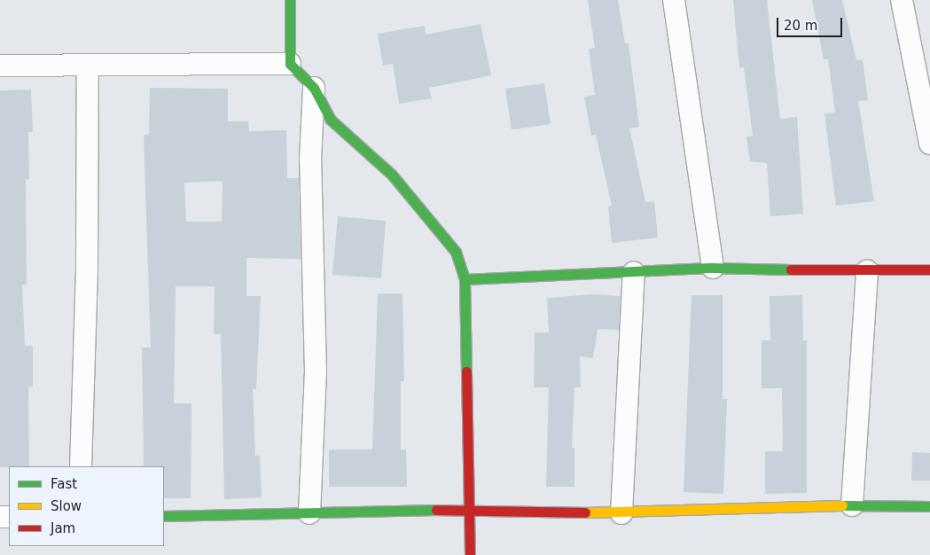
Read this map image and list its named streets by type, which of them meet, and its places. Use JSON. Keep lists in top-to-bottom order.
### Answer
{
  "legend": ["Fast", "Slow", "Jam"],
  "scale_bar": "20 m"
}
